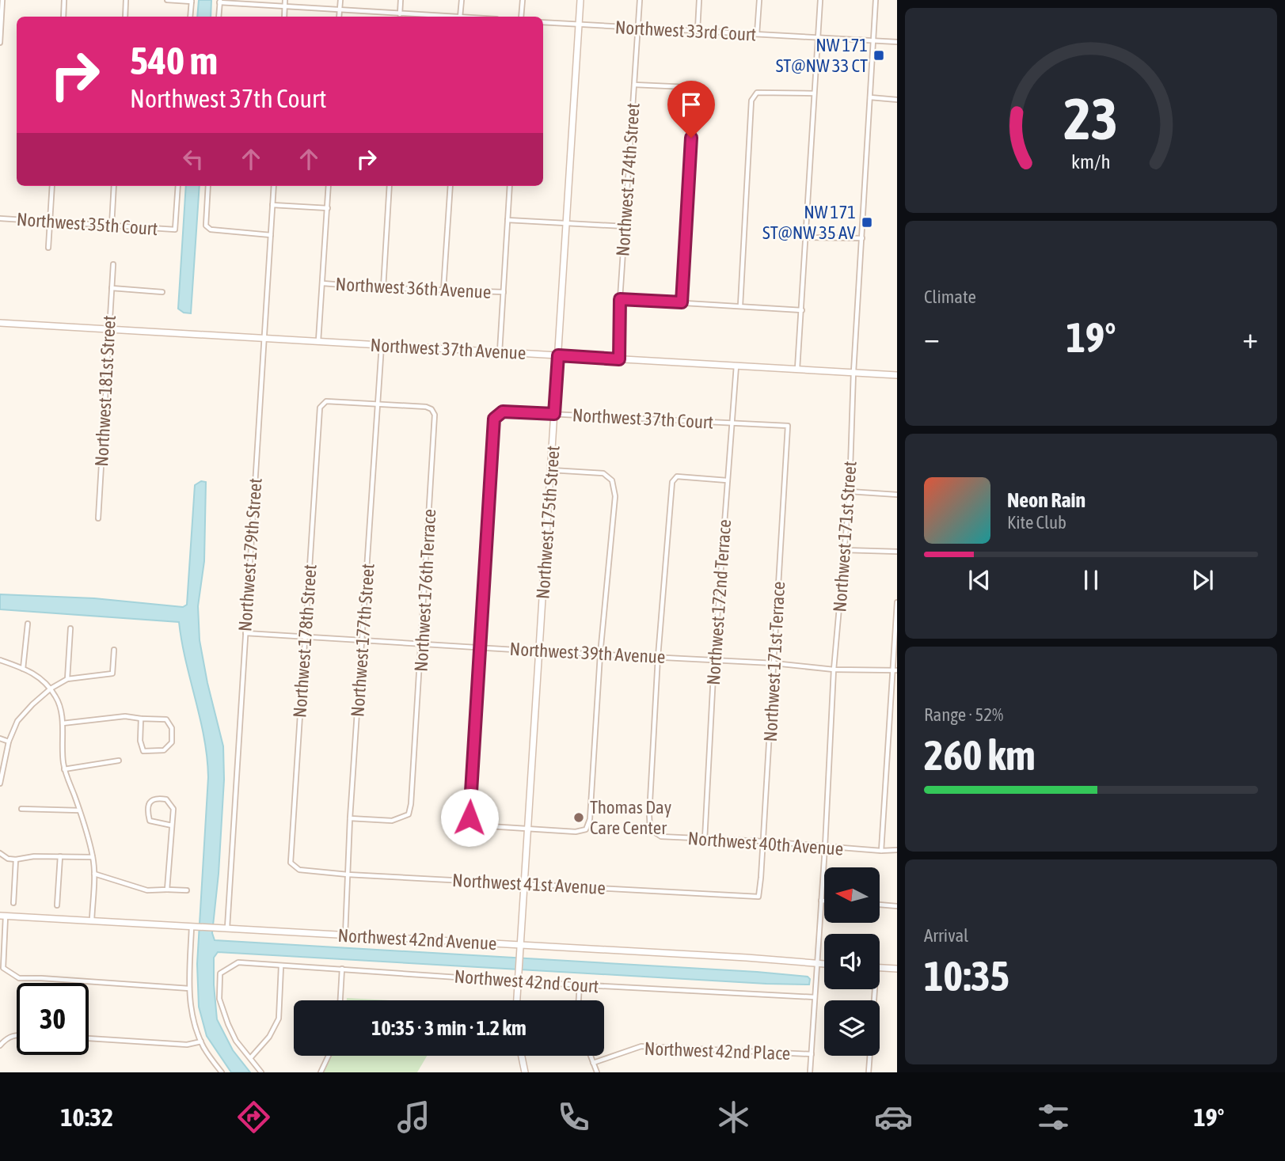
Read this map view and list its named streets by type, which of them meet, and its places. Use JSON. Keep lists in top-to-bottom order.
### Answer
{
  "streets": {
    "street": [
      "Northwest 33rd Court",
      "Northwest 174th Street",
      "Northwest 35th Court",
      "Northwest 36th Avenue",
      "Northwest 37th Avenue",
      "Northwest 181st Street",
      "Northwest 37th Court",
      "Northwest 175th Street",
      "Northwest 171st Street",
      "Northwest 179th Street",
      "Northwest 176th Terrace",
      "Northwest 172nd Terrace",
      "Northwest 177th Street",
      "Northwest 178th Street",
      "Northwest 39th Avenue",
      "Northwest 171st Terrace",
      "Northwest 40th Avenue",
      "Northwest 41st Avenue",
      "Northwest 42nd Avenue",
      "Northwest 42nd Court",
      "Northwest 42nd Place"
    ]
  },
  "crossings": [
    ["Northwest 33rd Court", "Northwest 174th Street"],
    ["Northwest 33rd Court", "Northwest 175th Street"],
    ["Northwest 33rd Court", "Northwest 171st Street"],
    ["Northwest 174th Street", "Northwest 37th Avenue"],
    ["Northwest 37th Avenue", "Northwest 181st Street"],
    ["Northwest 37th Avenue", "Northwest 175th Street"],
    ["Northwest 37th Avenue", "Northwest 171st Street"],
    ["Northwest 37th Avenue", "Northwest 179th Street"],
    ["Northwest 37th Avenue", "Northwest 172nd Terrace"],
    ["Northwest 37th Avenue", "Northwest 177th Street"],
    ["Northwest 37th Court", "Northwest 175th Street"],
    ["Northwest 37th Court", "Northwest 172nd Terrace"],
    ["Northwest 37th Court", "Northwest 39th Avenue"],
    ["Northwest 37th Court", "Northwest 171st Terrace"],
    ["Northwest 175th Street", "Northwest 39th Avenue"],
    ["Northwest 175th Street", "Northwest 41st Avenue"],
    ["Northwest 175th Street", "Northwest 42nd Avenue"],
    ["Northwest 175th Street", "Northwest 42nd Court"],
    ["Northwest 171st Street", "Northwest 39th Avenue"],
    ["Northwest 171st Street", "Northwest 40th Avenue"],
    ["Northwest 171st Street", "Northwest 42nd Avenue"],
    ["Northwest 171st Street", "Northwest 42nd Court"],
    ["Northwest 171st Street", "Northwest 42nd Place"],
    ["Northwest 179th Street", "Northwest 39th Avenue"],
    ["Northwest 179th Street", "Northwest 42nd Avenue"],
    ["Northwest 176th Terrace", "Northwest 177th Street"],
    ["Northwest 176th Terrace", "Northwest 178th Street"],
    ["Northwest 176th Terrace", "Northwest 39th Avenue"],
    ["Northwest 172nd Terrace", "Northwest 39th Avenue"],
    ["Northwest 172nd Terrace", "Northwest 40th Avenue"],
    ["Northwest 177th Street", "Northwest 178th Street"],
    ["Northwest 177th Street", "Northwest 39th Avenue"],
    ["Northwest 177th Street", "Northwest 41st Avenue"],
    ["Northwest 177th Street", "Northwest 42nd Avenue"],
    ["Northwest 178th Street", "Northwest 39th Avenue"],
    ["Northwest 178th Street", "Northwest 41st Avenue"],
    ["Northwest 39th Avenue", "Northwest 171st Terrace"],
    ["Northwest 39th Avenue", "Northwest 40th Avenue"],
    ["Northwest 171st Terrace", "Northwest 40th Avenue"],
    ["Northwest 171st Terrace", "Northwest 41st Avenue"]
  ],
  "places": {
    "transit": ["NW 171 ST@NW 33 CT", "NW 171 ST@NW 35 AV"],
    "other": ["Thomas Day Care Center"]
  },
  "north": "left",
  "page": {
    "turn": ["540 m", "Northwest 37th Court"],
    "tile": [
      "Climate",
      ["Range · 52%", "260 km"],
      ["Arrival", "10:35"]
    ],
    "heat": ["−", "19°", "+"],
    "song": ["Neon Rain", "Kite Club"],
    "limit": "30",
    "trip": "10:35 · 3 min · 1.2 km",
    "tabs": ["10:32", "19°"],
    "gauge": ["23", "km/h"]
  }
}
